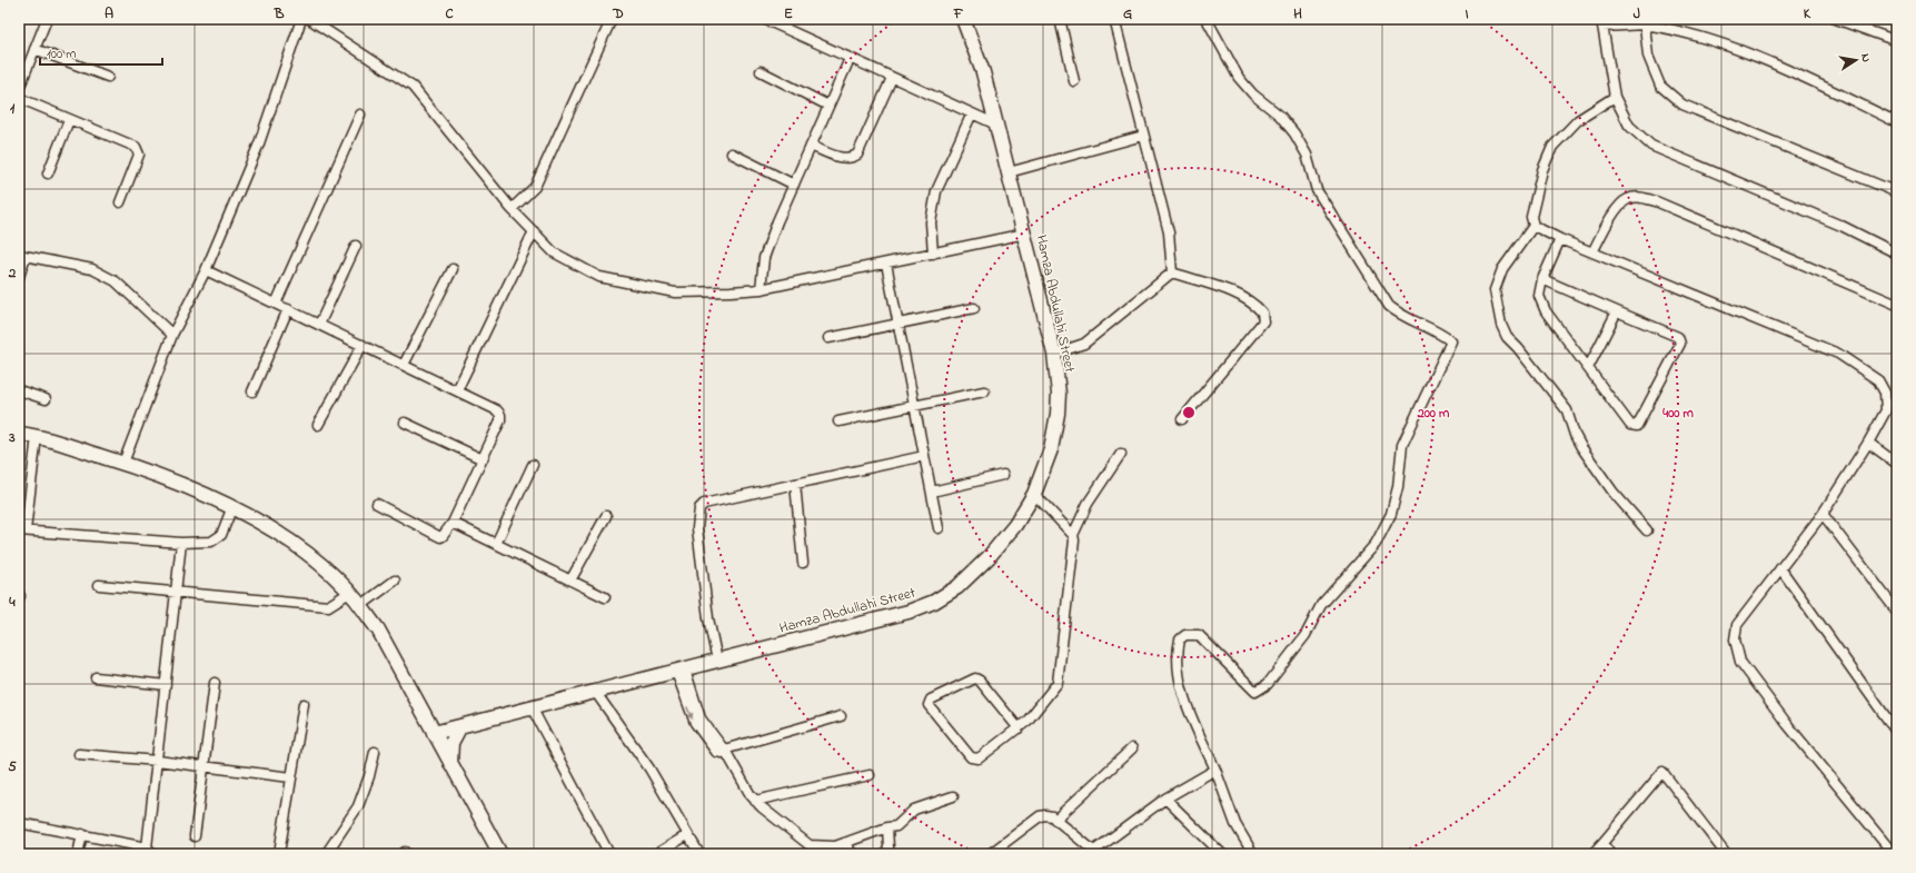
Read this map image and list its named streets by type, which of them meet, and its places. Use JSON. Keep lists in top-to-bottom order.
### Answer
{
  "streets": {
    "street": ["Hamza Abdullahi Street"]
  },
  "scale_bar": "100 m",
  "north": "right",
  "grid": {
    "columns": [
      "A",
      "B",
      "C",
      "D",
      "E",
      "F",
      "G",
      "H",
      "I",
      "J",
      "K"
    ],
    "rows": [
      "1",
      "2",
      "3",
      "4",
      "5"
    ]
  },
  "rings": ["200 m", "400 m"]
}
